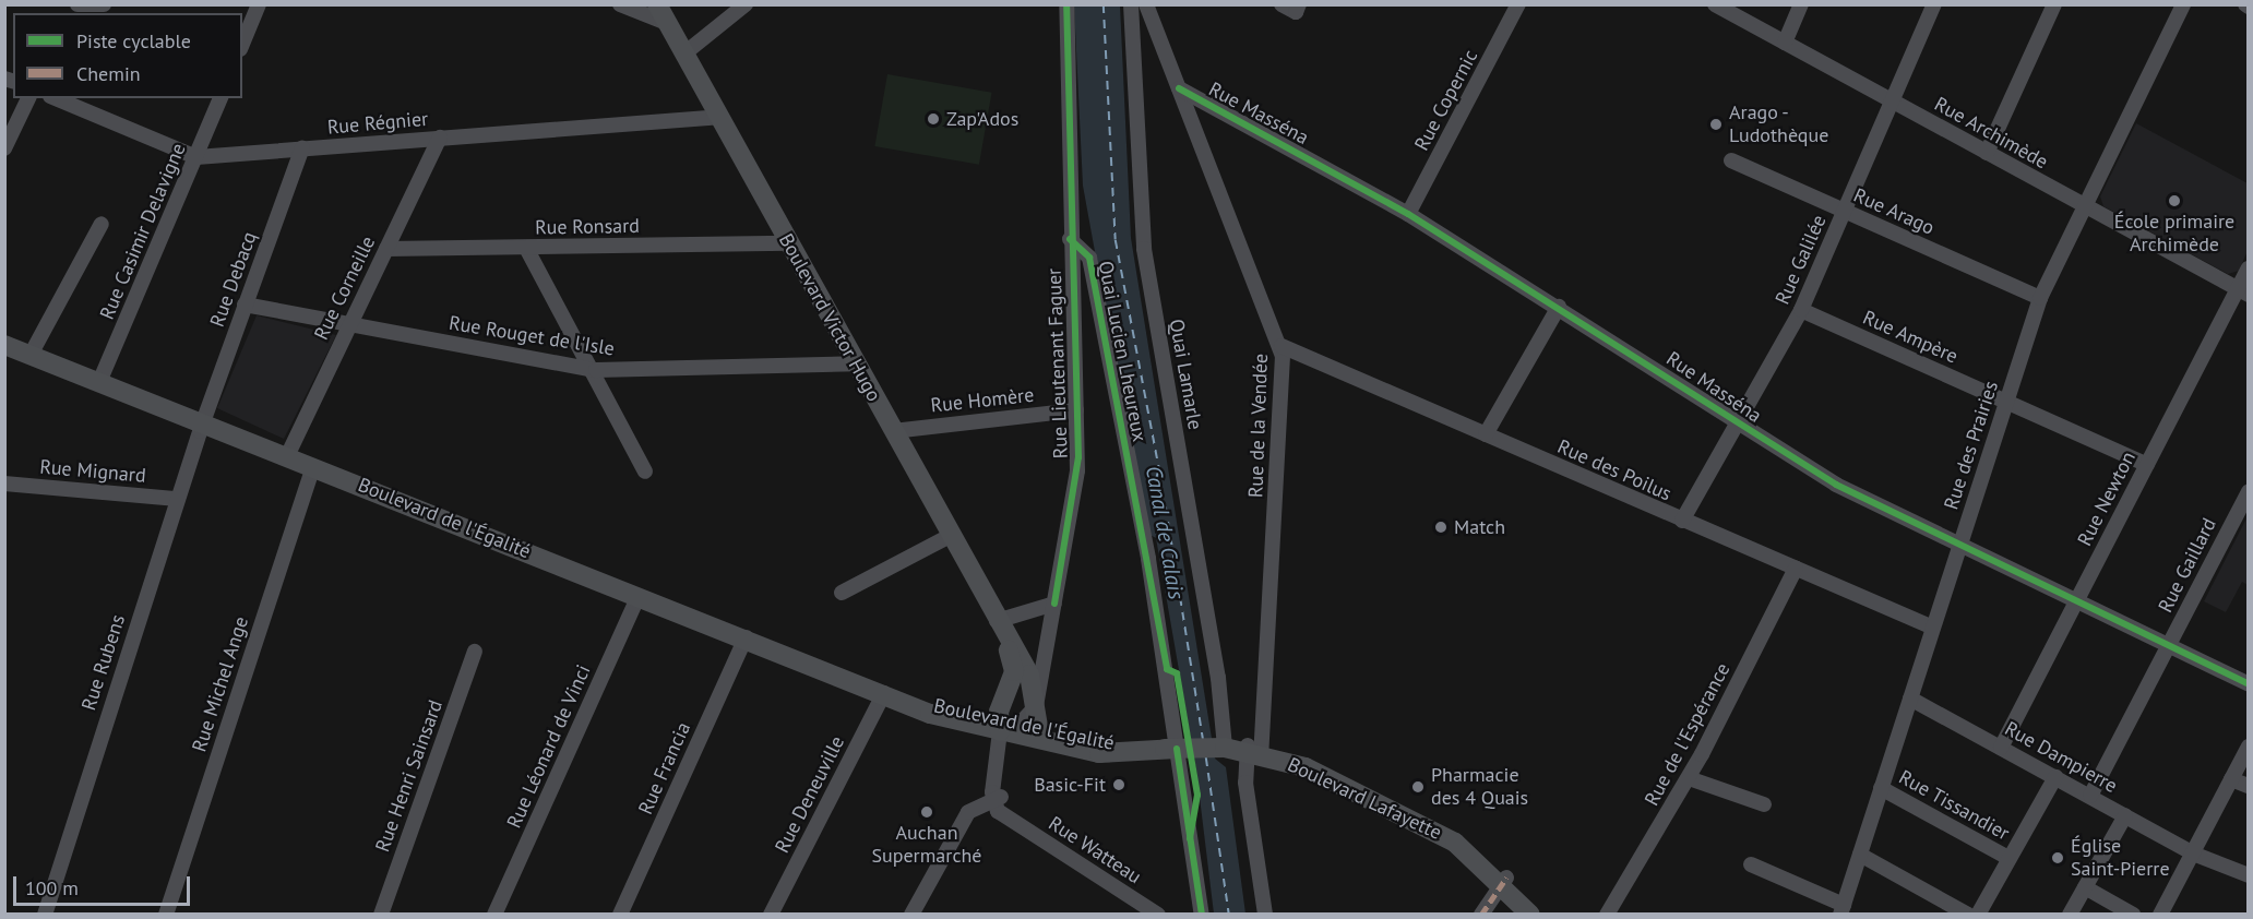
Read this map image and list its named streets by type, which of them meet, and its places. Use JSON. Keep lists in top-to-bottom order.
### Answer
{
  "streets": {
    "main road": ["Boulevard Victor Hugo", "Boulevard de l'Égalité", "Boulevard Lafayette"],
    "street": [
      "Rue Copernic",
      "Rue Masséna",
      "Rue Régnier",
      "Rue Archimède",
      "Rue Arago",
      "Rue Ronsard",
      "Rue Casimir Delavigne",
      "Rue Galilée",
      "Rue Debacq",
      "Rue Corneille",
      "Rue Rouget de l'Isle",
      "Rue Ampère",
      "Quai Lucien Lheureux",
      "Rue Lieutenant Faguer",
      "Quai Lamarle",
      "Rue Homère",
      "Rue de la Vendée",
      "Rue des Prairies",
      "Rue des Poilus",
      "Rue Mignard",
      "Rue Newton",
      "Rue Gaillard",
      "Rue Rubens",
      "Rue Michel Ange",
      "Rue de l'Espérance",
      "Rue Léonard de Vinci",
      "Rue Dampierre",
      "Rue Francia",
      "Rue Henri Sainsard",
      "Rue Deneuville",
      "Rue Tissandier",
      "Rue Watteau"
    ]
  },
  "crossings": [
    ["Rue Copernic", "Rue Masséna"],
    ["Rue Masséna", "Rue Galilée"],
    ["Rue Masséna", "Rue de la Vendée"],
    ["Rue Masséna", "Rue des Prairies"],
    ["Rue Masséna", "Rue Newton"],
    ["Rue Masséna", "Rue Gaillard"],
    ["Rue Régnier", "Rue Casimir Delavigne"],
    ["Rue Régnier", "Rue Debacq"],
    ["Rue Régnier", "Rue Corneille"],
    ["Rue Régnier", "Boulevard Victor Hugo"],
    ["Rue Archimède", "Rue Galilée"],
    ["Rue Archimède", "Rue des Prairies"],
    ["Rue Archimède", "Rue Newton"],
    ["Rue Arago", "Rue Galilée"],
    ["Rue Arago", "Rue des Prairies"],
    ["Rue Ronsard", "Rue Corneille"],
    ["Rue Ronsard", "Boulevard Victor Hugo"],
    ["Rue Casimir Delavigne", "Boulevard de l'Égalité"],
    ["Rue Galilée", "Rue Ampère"],
    ["Rue Galilée", "Rue des Poilus"],
    ["Rue Debacq", "Rue Rouget de l'Isle"],
    ["Rue Debacq", "Boulevard de l'Égalité"],
    ["Rue Debacq", "Rue Rubens"],
    ["Rue Corneille", "Rue Rouget de l'Isle"],
    ["Rue Corneille", "Boulevard de l'Égalité"],
    ["Boulevard Victor Hugo", "Rue Rouget de l'Isle"],
    ["Boulevard Victor Hugo", "Rue Lieutenant Faguer"],
    ["Boulevard Victor Hugo", "Rue Homère"],
    ["Boulevard Victor Hugo", "Boulevard de l'Égalité"],
    ["Rue Ampère", "Rue des Prairies"],
    ["Rue Ampère", "Rue Newton"],
    ["Quai Lucien Lheureux", "Rue Lieutenant Faguer"],
    ["Quai Lucien Lheureux", "Boulevard de l'Égalité"],
    ["Quai Lucien Lheureux", "Boulevard Lafayette"],
    ["Rue Lieutenant Faguer", "Rue Homère"],
    ["Quai Lamarle", "Boulevard Lafayette"],
    ["Rue de la Vendée", "Rue des Poilus"],
    ["Rue de la Vendée", "Boulevard Lafayette"],
    ["Rue des Prairies", "Rue des Poilus"],
    ["Rue des Prairies", "Rue Dampierre"],
    ["Rue des Prairies", "Rue Tissandier"],
    ["Rue des Poilus", "Rue de l'Espérance"],
    ["Rue Mignard", "Rue Rubens"],
    ["Rue Newton", "Rue Dampierre"],
    ["Boulevard de l'Égalité", "Rue Rubens"],
    ["Boulevard de l'Égalité", "Rue Michel Ange"],
    ["Boulevard de l'Égalité", "Rue Léonard de Vinci"],
    ["Boulevard de l'Égalité", "Rue Francia"],
    ["Boulevard de l'Égalité", "Rue Deneuville"],
    ["Boulevard de l'Égalité", "Boulevard Lafayette"],
    ["Rue Gaillard", "Rue Dampierre"]
  ],
  "water": ["Canal de Calais"],
  "places": [
    "Zap'Ados",
    "Arago - Ludothèque",
    "École primaire Archimède",
    "Match",
    "Basic-Fit",
    "Pharmacie des 4 Quais",
    "Auchan Supermarché",
    "Église Saint-Pierre"
  ],
  "legend": ["Piste cyclable", "Chemin"],
  "scale_bar": "100 m"
}
